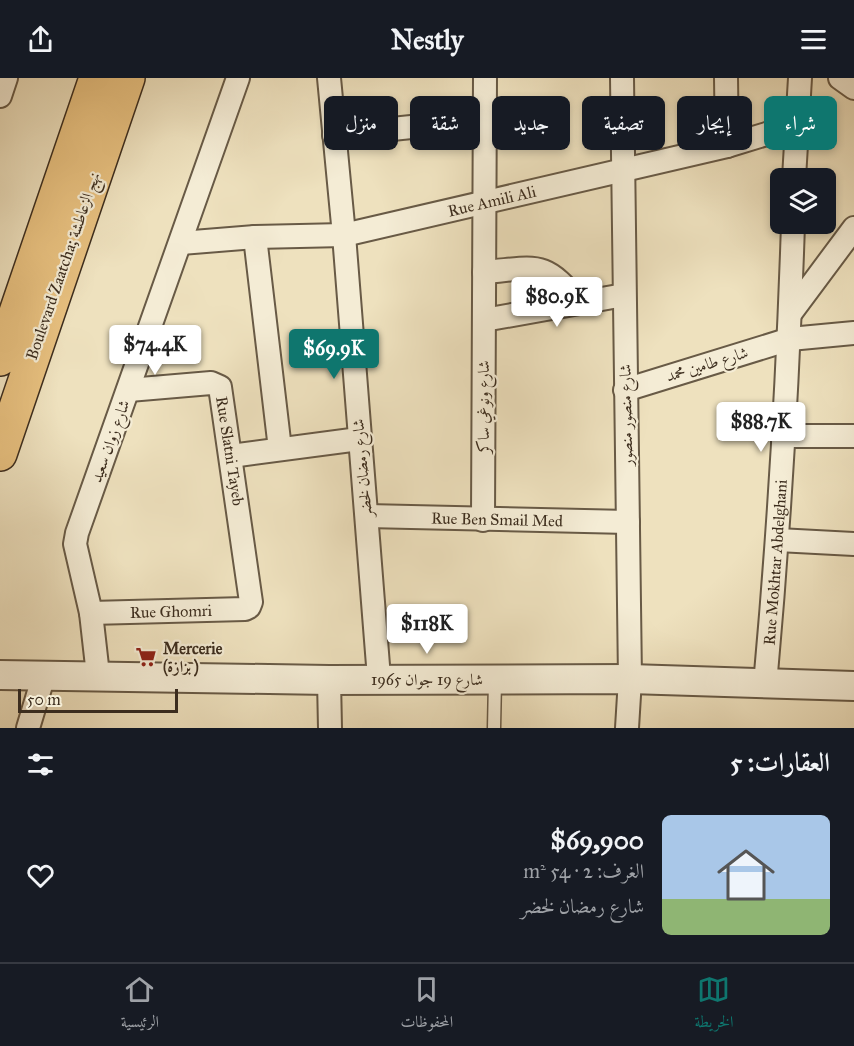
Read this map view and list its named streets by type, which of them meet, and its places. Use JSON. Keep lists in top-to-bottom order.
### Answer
{
  "streets": {
    "main road": ["Boulevard Zaatcha; نهج الزعاطشة"],
    "street": [
      "Rue Amili Ali",
      "شارع طامين محمد",
      "شارع ونوغي ساكر",
      "شارع منصور منصور",
      "شارع زوان سعيد",
      "Rue Slatni Tayeb",
      "شارع رمضان لخضر",
      "Rue Ben Smail Med",
      "Rue Mokhtar Abdelghani",
      "Rue Ghomri",
      "شارع 19 جوان 1965"
    ]
  },
  "crossings": [
    ["Rue Amili Ali", "شارع ونوغي ساكر"],
    ["Rue Amili Ali", "شارع منصور منصور"],
    ["Rue Amili Ali", "شارع زوان سعيد"],
    ["Rue Amili Ali", "شارع رمضان لخضر"],
    ["شارع طامين محمد", "شارع منصور منصور"],
    ["شارع طامين محمد", "Rue Mokhtar Abdelghani"],
    ["شارع ونوغي ساكر", "Rue Ben Smail Med"],
    ["شارع منصور منصور", "Rue Ben Smail Med"],
    ["شارع منصور منصور", "شارع 19 جوان 1965"],
    ["شارع زوان سعيد", "Rue Slatni Tayeb"],
    ["شارع زوان سعيد", "Rue Ghomri"],
    ["شارع زوان سعيد", "شارع 19 جوان 1965"],
    ["Rue Slatni Tayeb", "Rue Ghomri"],
    ["شارع رمضان لخضر", "Rue Ben Smail Med"],
    ["شارع رمضان لخضر", "شارع 19 جوان 1965"],
    ["Rue Mokhtar Abdelghani", "شارع 19 جوان 1965"]
  ],
  "places": {
    "supermarket": ["Mercerie (بزازة )"]
  },
  "scale_bar": "50 m",
  "page": {
    "header": "Nestly",
    "chip": [
      "شراء",
      "إيجار",
      "تصفية",
      "جديد",
      "شقة",
      "منزل"
    ],
    "price": [
      "$80.9K",
      "$74.4K",
      "$69.9K",
      "$88.7K",
      "$118K"
    ],
    "scale": "50 m",
    "heading": "العقارات: 5",
    "list": [
      {
        "name": "$69,900",
        "note": "الغرف: 2 · 54 m² · شارع رمضان لخضر"
      }
    ],
    "tabs": ["الخريطة", "المحفوظات", "الرئيسية"]
  }
}
